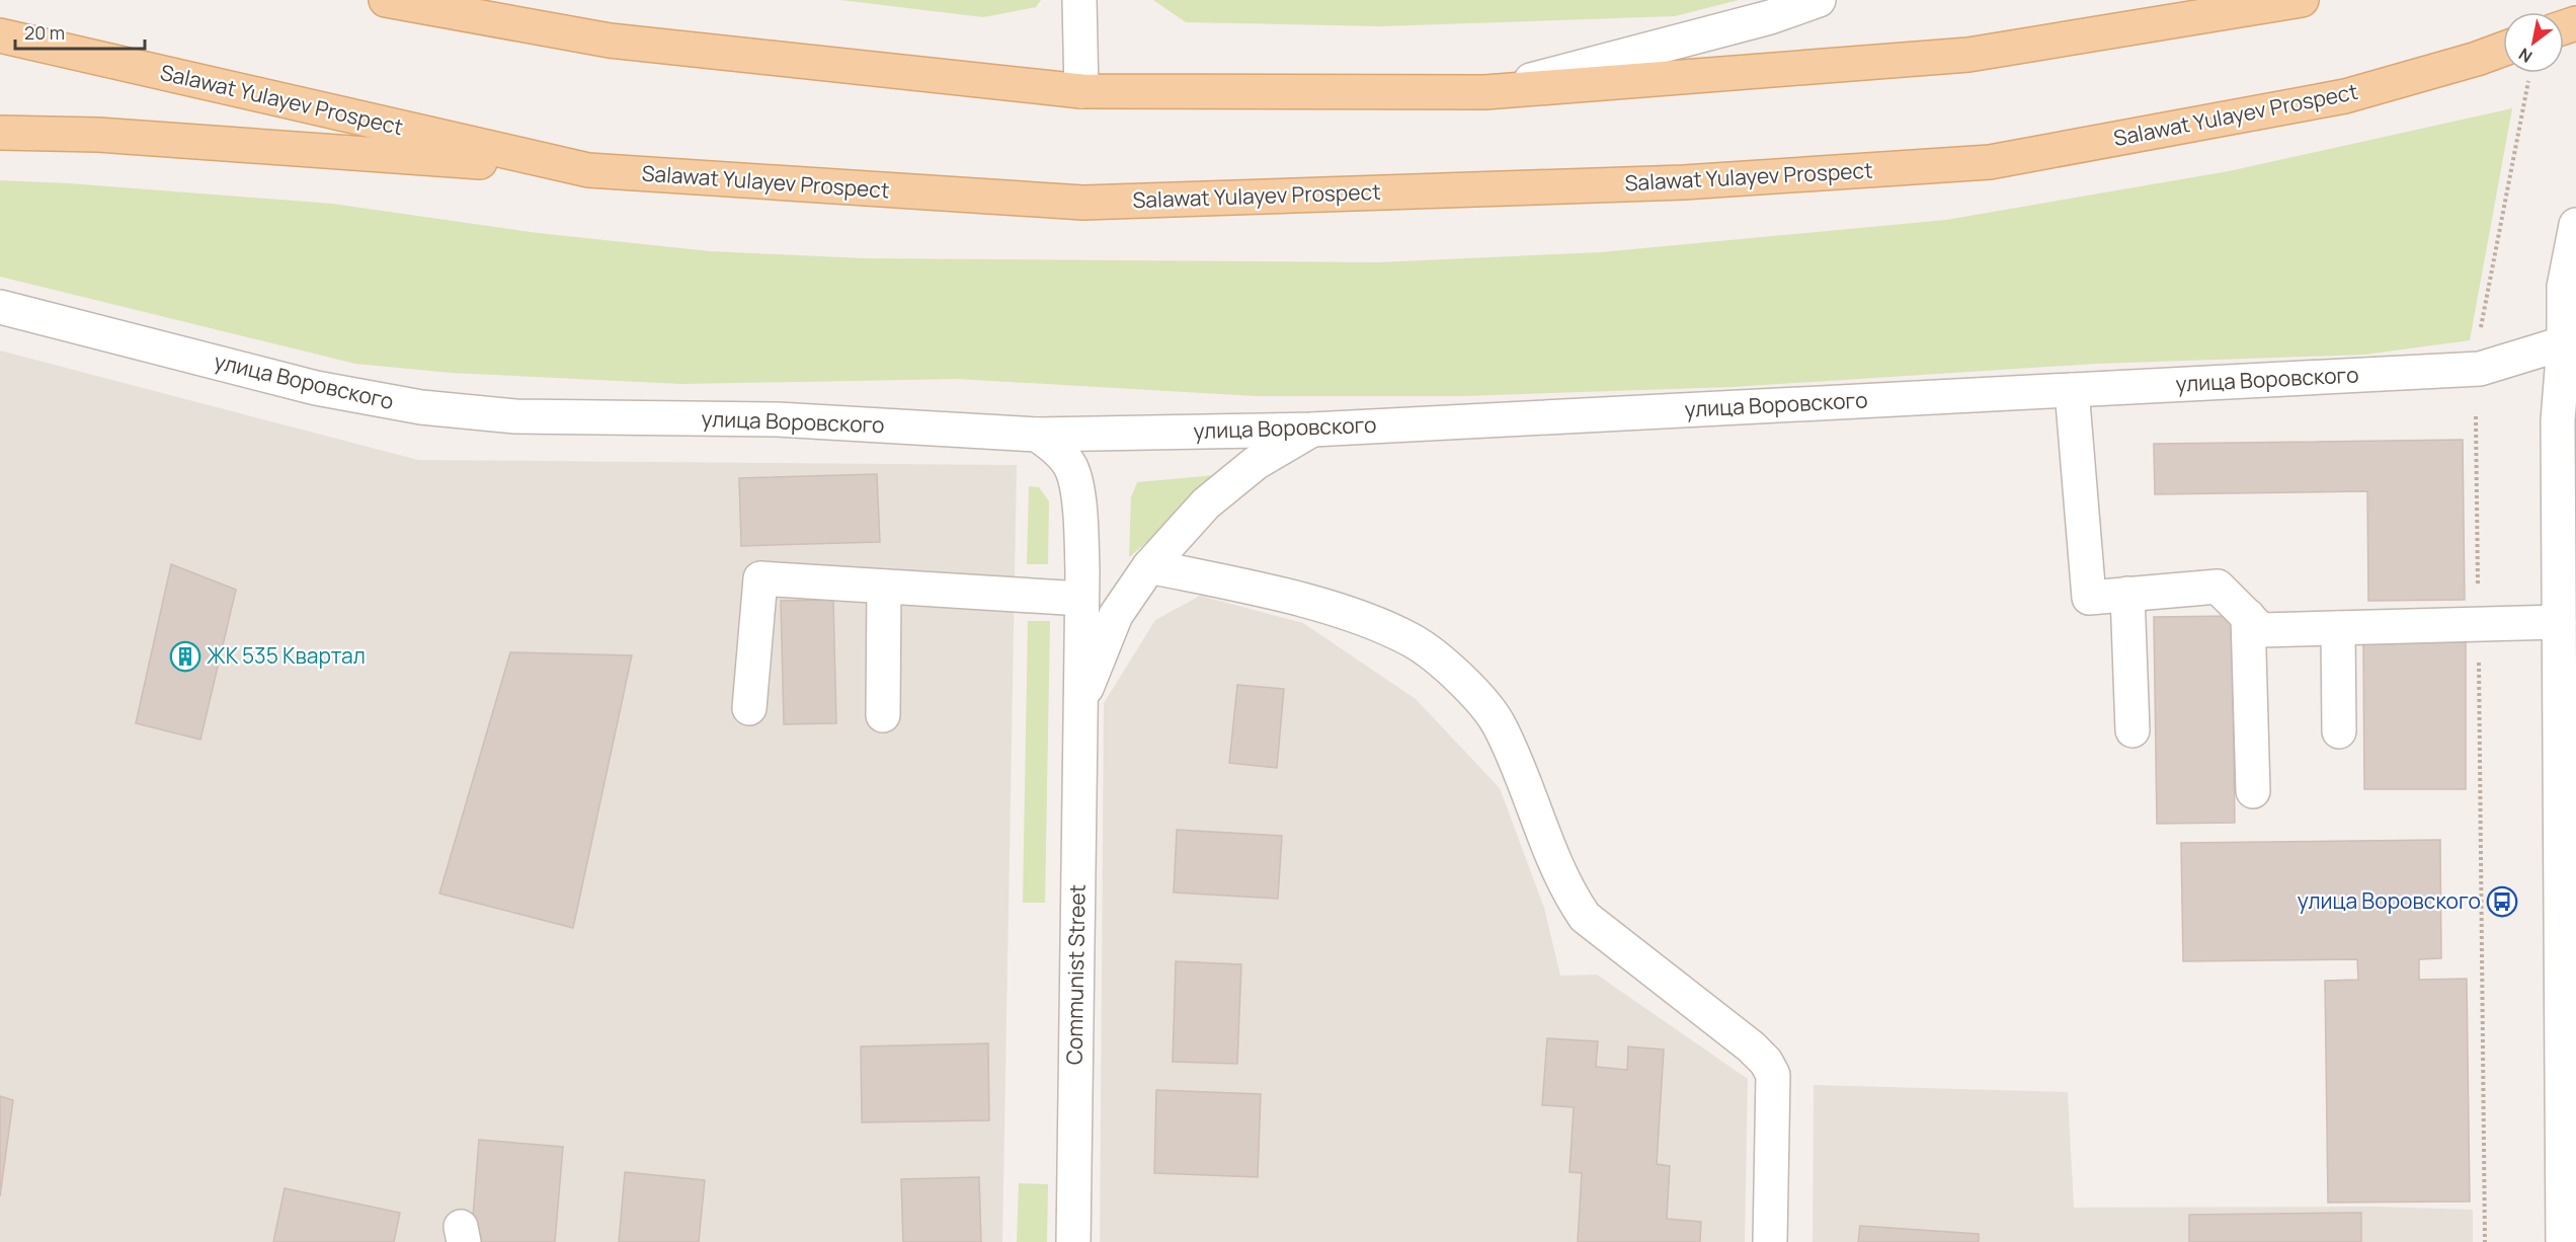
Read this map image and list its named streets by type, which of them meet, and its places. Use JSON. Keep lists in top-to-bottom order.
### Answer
{
  "streets": {
    "main road": ["Salawat Yulayev Prospect"],
    "street": ["улица Воровского", "Communist Street"]
  },
  "crossings": [
    ["улица Воровского", "Communist Street"]
  ],
  "places": {
    "building": ["ЖК 535 Квартал"],
    "bus stop": ["улица Воровского"]
  },
  "scale_bar": "20 m",
  "north": "bottom left"
}
